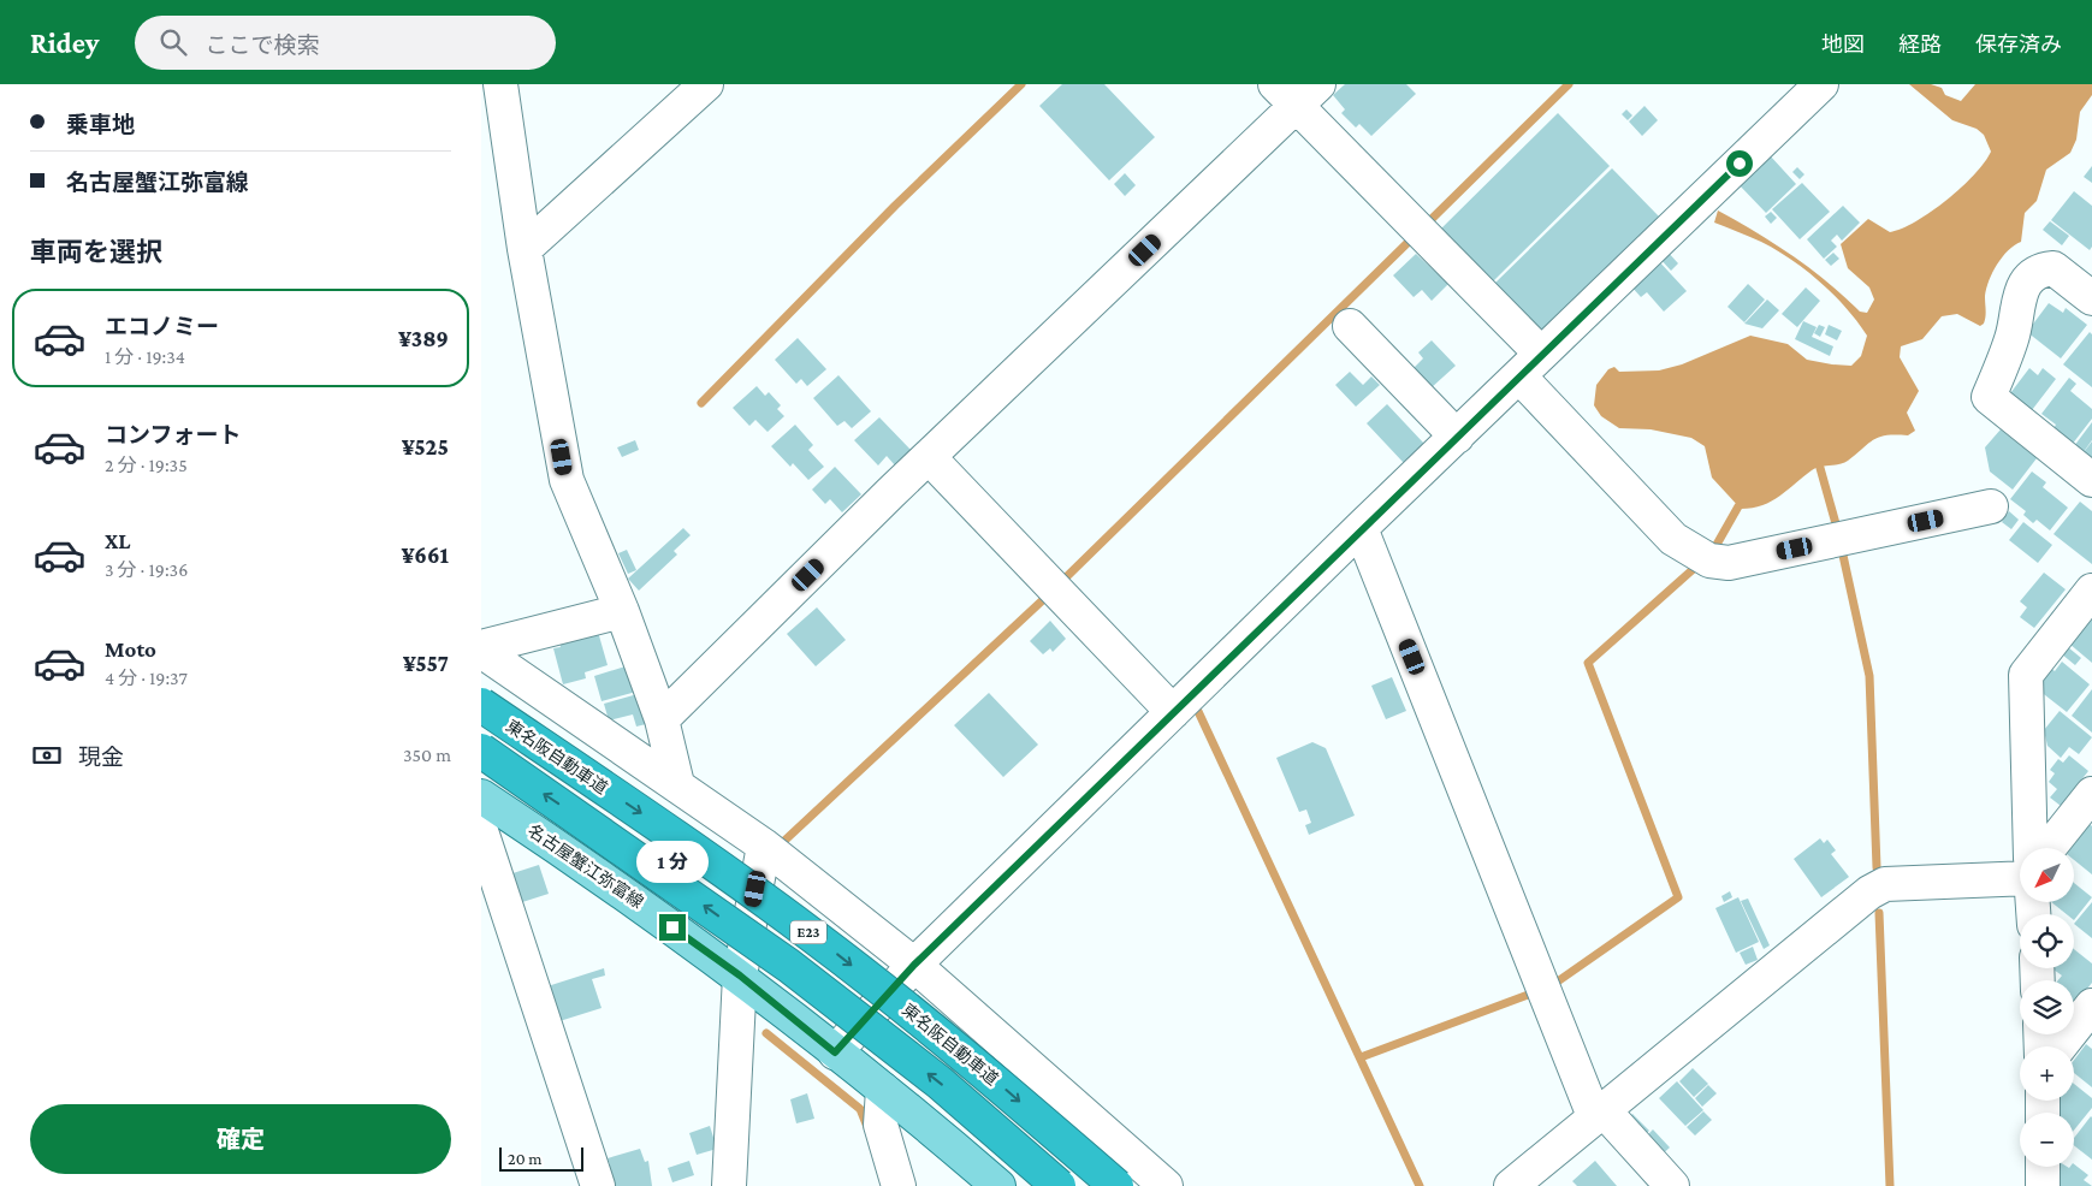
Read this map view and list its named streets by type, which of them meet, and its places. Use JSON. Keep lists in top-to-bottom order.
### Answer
{
  "streets": {
    "highway": ["東名阪自動車道", "E23"],
    "main road": ["名古屋蟹江弥富線"]
  },
  "scale_bar": "20 m",
  "north": "bottom left",
  "page": {
    "header": "Ridey",
    "search": "ここで検索",
    "nav": ["地図", "経路", "保存済み"],
    "banner": ["乗車地", "名古屋蟹江弥富線"],
    "heading": "車両を選択",
    "list": [
      {
        "name": "エコノミー",
        "note": "1 分 · 19:34",
        "value": "¥389"
      },
      {
        "name": "コンフォート",
        "note": "2 分 · 19:35",
        "value": "¥525"
      },
      {
        "name": "XL",
        "note": "3 分 · 19:36",
        "value": "¥661"
      },
      {
        "name": "Moto",
        "note": "4 分 · 19:37",
        "value": "¥557"
      }
    ],
    "pay": ["現金", "350 m"],
    "bubble": "1 分",
    "map_buttons": ["+", "−"],
    "buttons": "確定",
    "scale": "20 m"
  }
}
